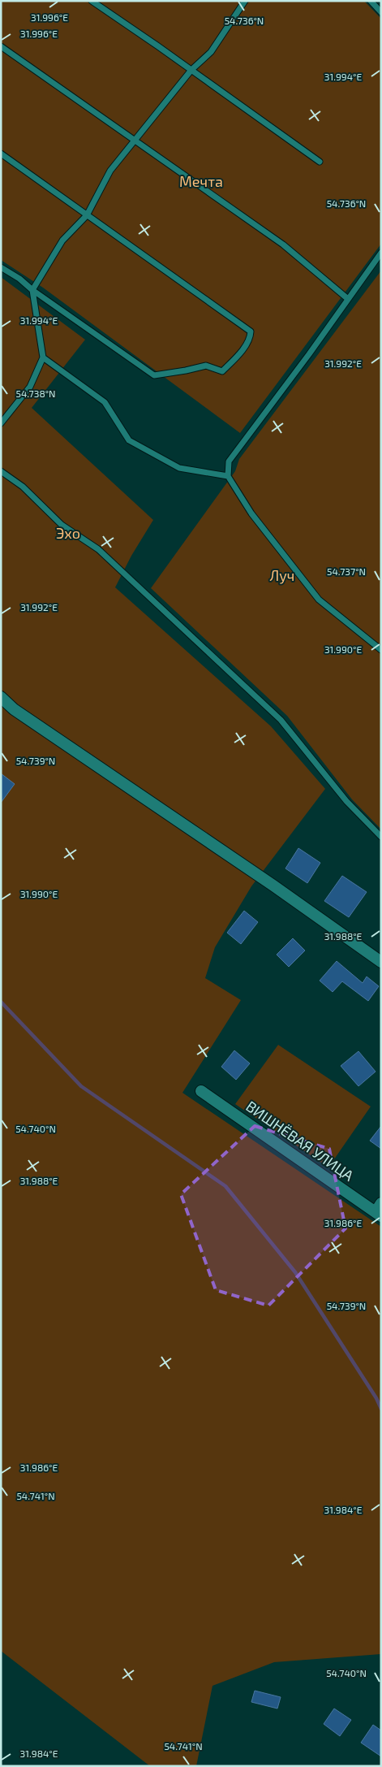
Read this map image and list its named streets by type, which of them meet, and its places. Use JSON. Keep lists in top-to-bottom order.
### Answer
{
  "streets": {
    "street": ["ВИШНЁВАЯ УЛИЦА"]
  },
  "parks": ["Мечта", "Эхо", "Луч"],
  "coordinates": [
    "31.996°E",
    "54.736°N",
    "31.994°E",
    "31.992°E",
    "54.738°N",
    "54.737°N",
    "31.990°E",
    "54.739°N",
    "31.988°E",
    "54.740°N",
    "31.986°E",
    "54.741°N",
    "31.984°E"
  ]
}
